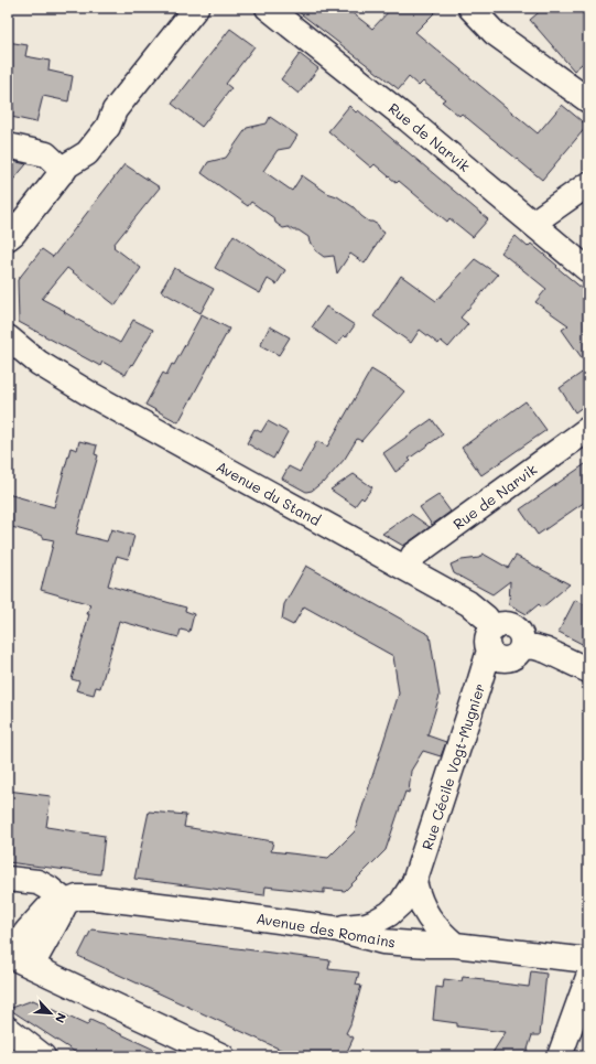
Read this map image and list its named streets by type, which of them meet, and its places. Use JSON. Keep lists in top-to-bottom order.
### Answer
{
  "streets": {
    "street": [
      "Rue de Narvik",
      "Avenue du Stand",
      "Rue Cécile Vogt-Mugnier",
      "Avenue des Romains"
    ]
  },
  "crossings": [
    ["Rue de Narvik", "Avenue du Stand"],
    ["Avenue du Stand", "Rue Cécile Vogt-Mugnier"],
    ["Rue Cécile Vogt-Mugnier", "Avenue des Romains"]
  ],
  "north": "bottom right"
}
